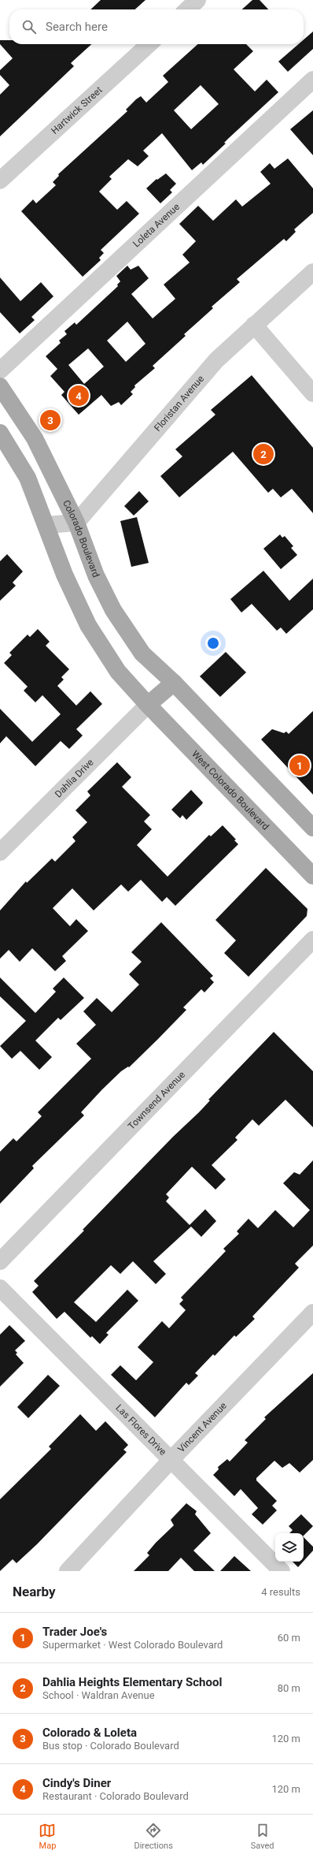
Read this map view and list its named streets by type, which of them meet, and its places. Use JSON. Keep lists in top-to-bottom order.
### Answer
{
  "streets": {
    "main road": ["Colorado Boulevard", "West Colorado Boulevard"],
    "street": [
      "Hartwick Street",
      "Loleta Avenue",
      "Floristan Avenue",
      "Dahlia Drive",
      "Townsend Avenue",
      "Vincent Avenue",
      "Las Flores Drive"
    ]
  },
  "crossings": [
    ["Floristan Avenue", "Colorado Boulevard"],
    ["Dahlia Drive", "West Colorado Boulevard"],
    ["Vincent Avenue", "Las Flores Drive"]
  ],
  "page": {
    "search": "Search here",
    "pins": [
      "4",
      "3",
      "2",
      "1"
    ],
    "heading": ["Nearby", "4 results"],
    "list": [
      {
        "mark": "1",
        "name": "Trader Joe's",
        "note": "Supermarket · West Colorado Boulevard",
        "value": "60 m"
      },
      {
        "mark": "2",
        "name": "Dahlia Heights Elementary School",
        "note": "School · Waldran Avenue",
        "value": "80 m"
      },
      {
        "mark": "3",
        "name": "Colorado & Loleta",
        "note": "Bus stop · Colorado Boulevard",
        "value": "120 m"
      },
      {
        "mark": "4",
        "name": "Cindy's Diner",
        "note": "Restaurant · Colorado Boulevard",
        "value": "120 m"
      }
    ],
    "nav": ["Map", "Directions", "Saved"]
  }
}
